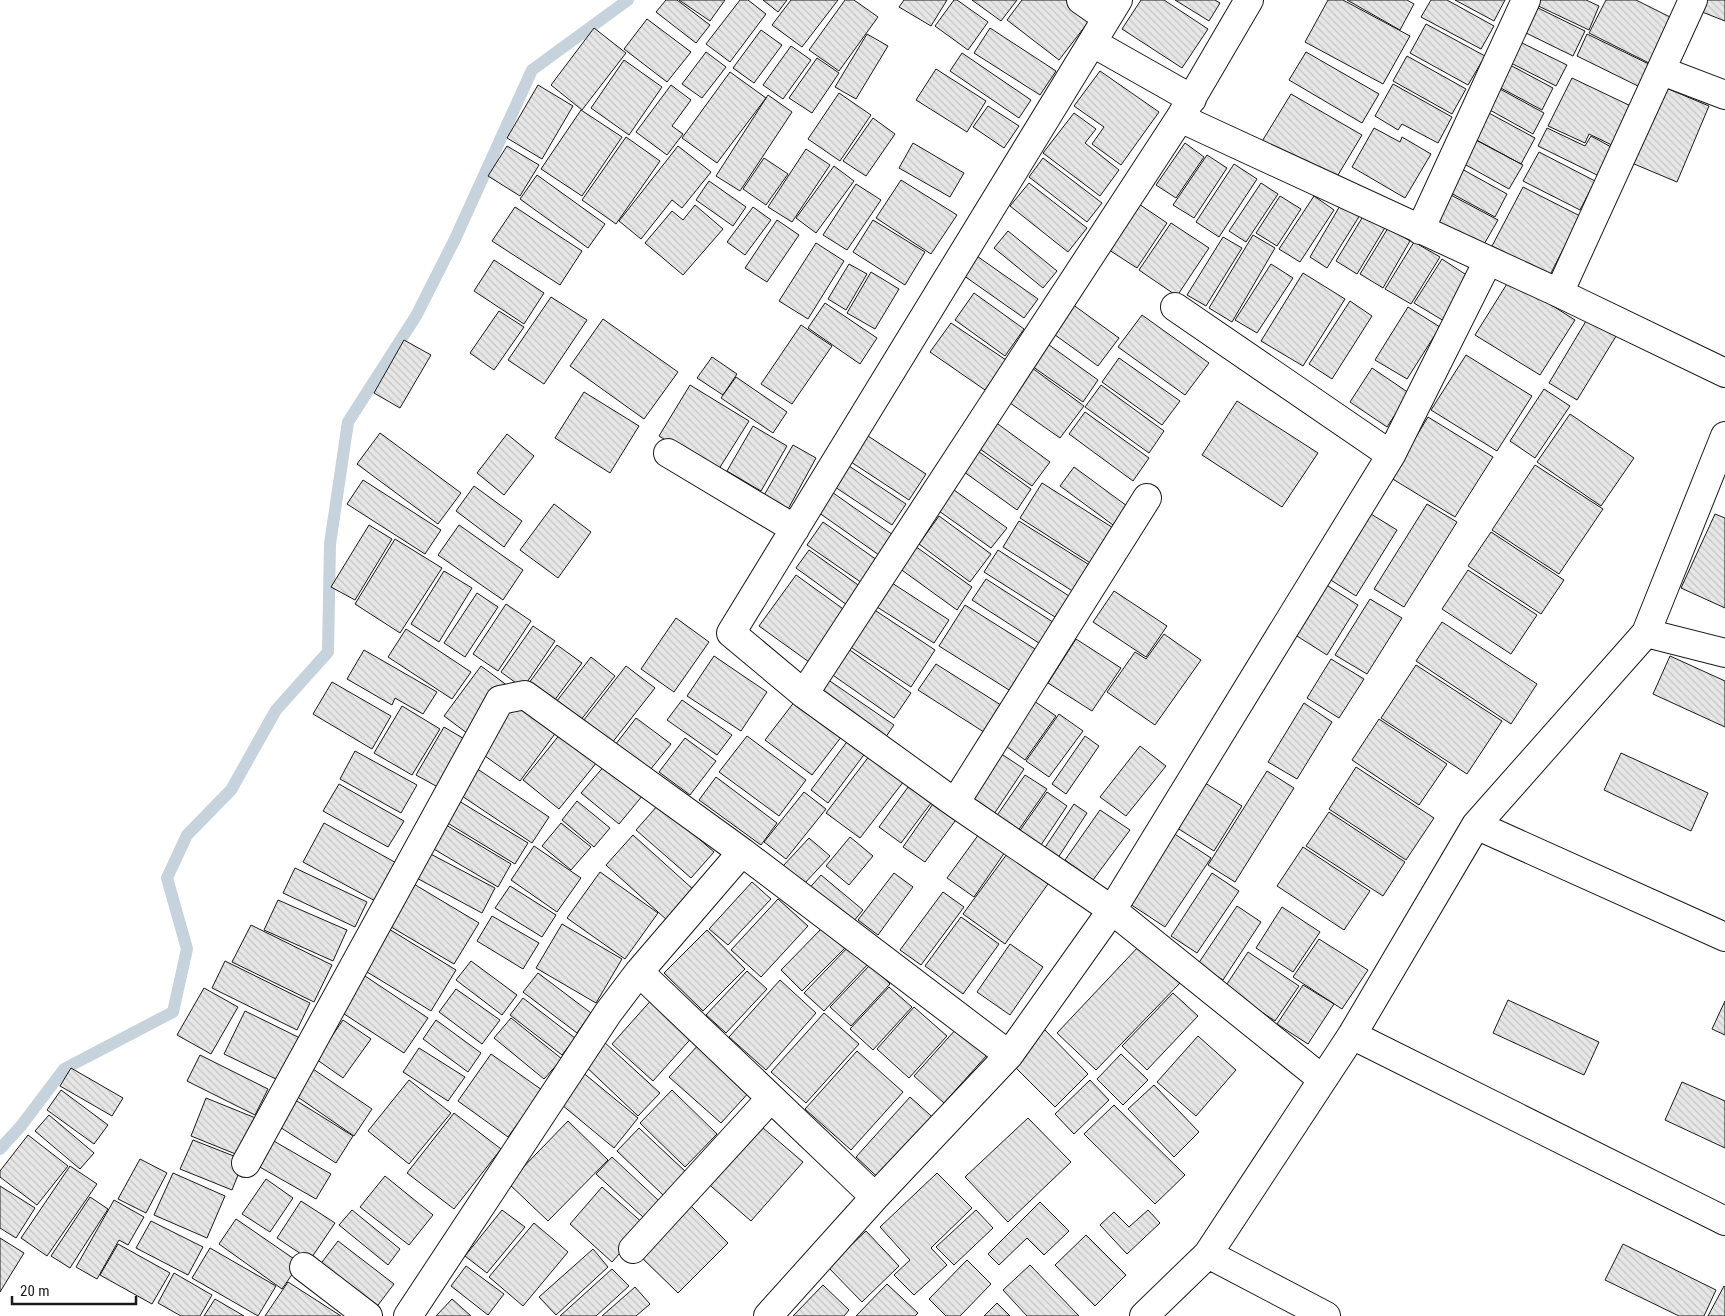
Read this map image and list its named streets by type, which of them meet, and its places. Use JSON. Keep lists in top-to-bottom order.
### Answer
{
  "scale_bar": "20 m"
}
